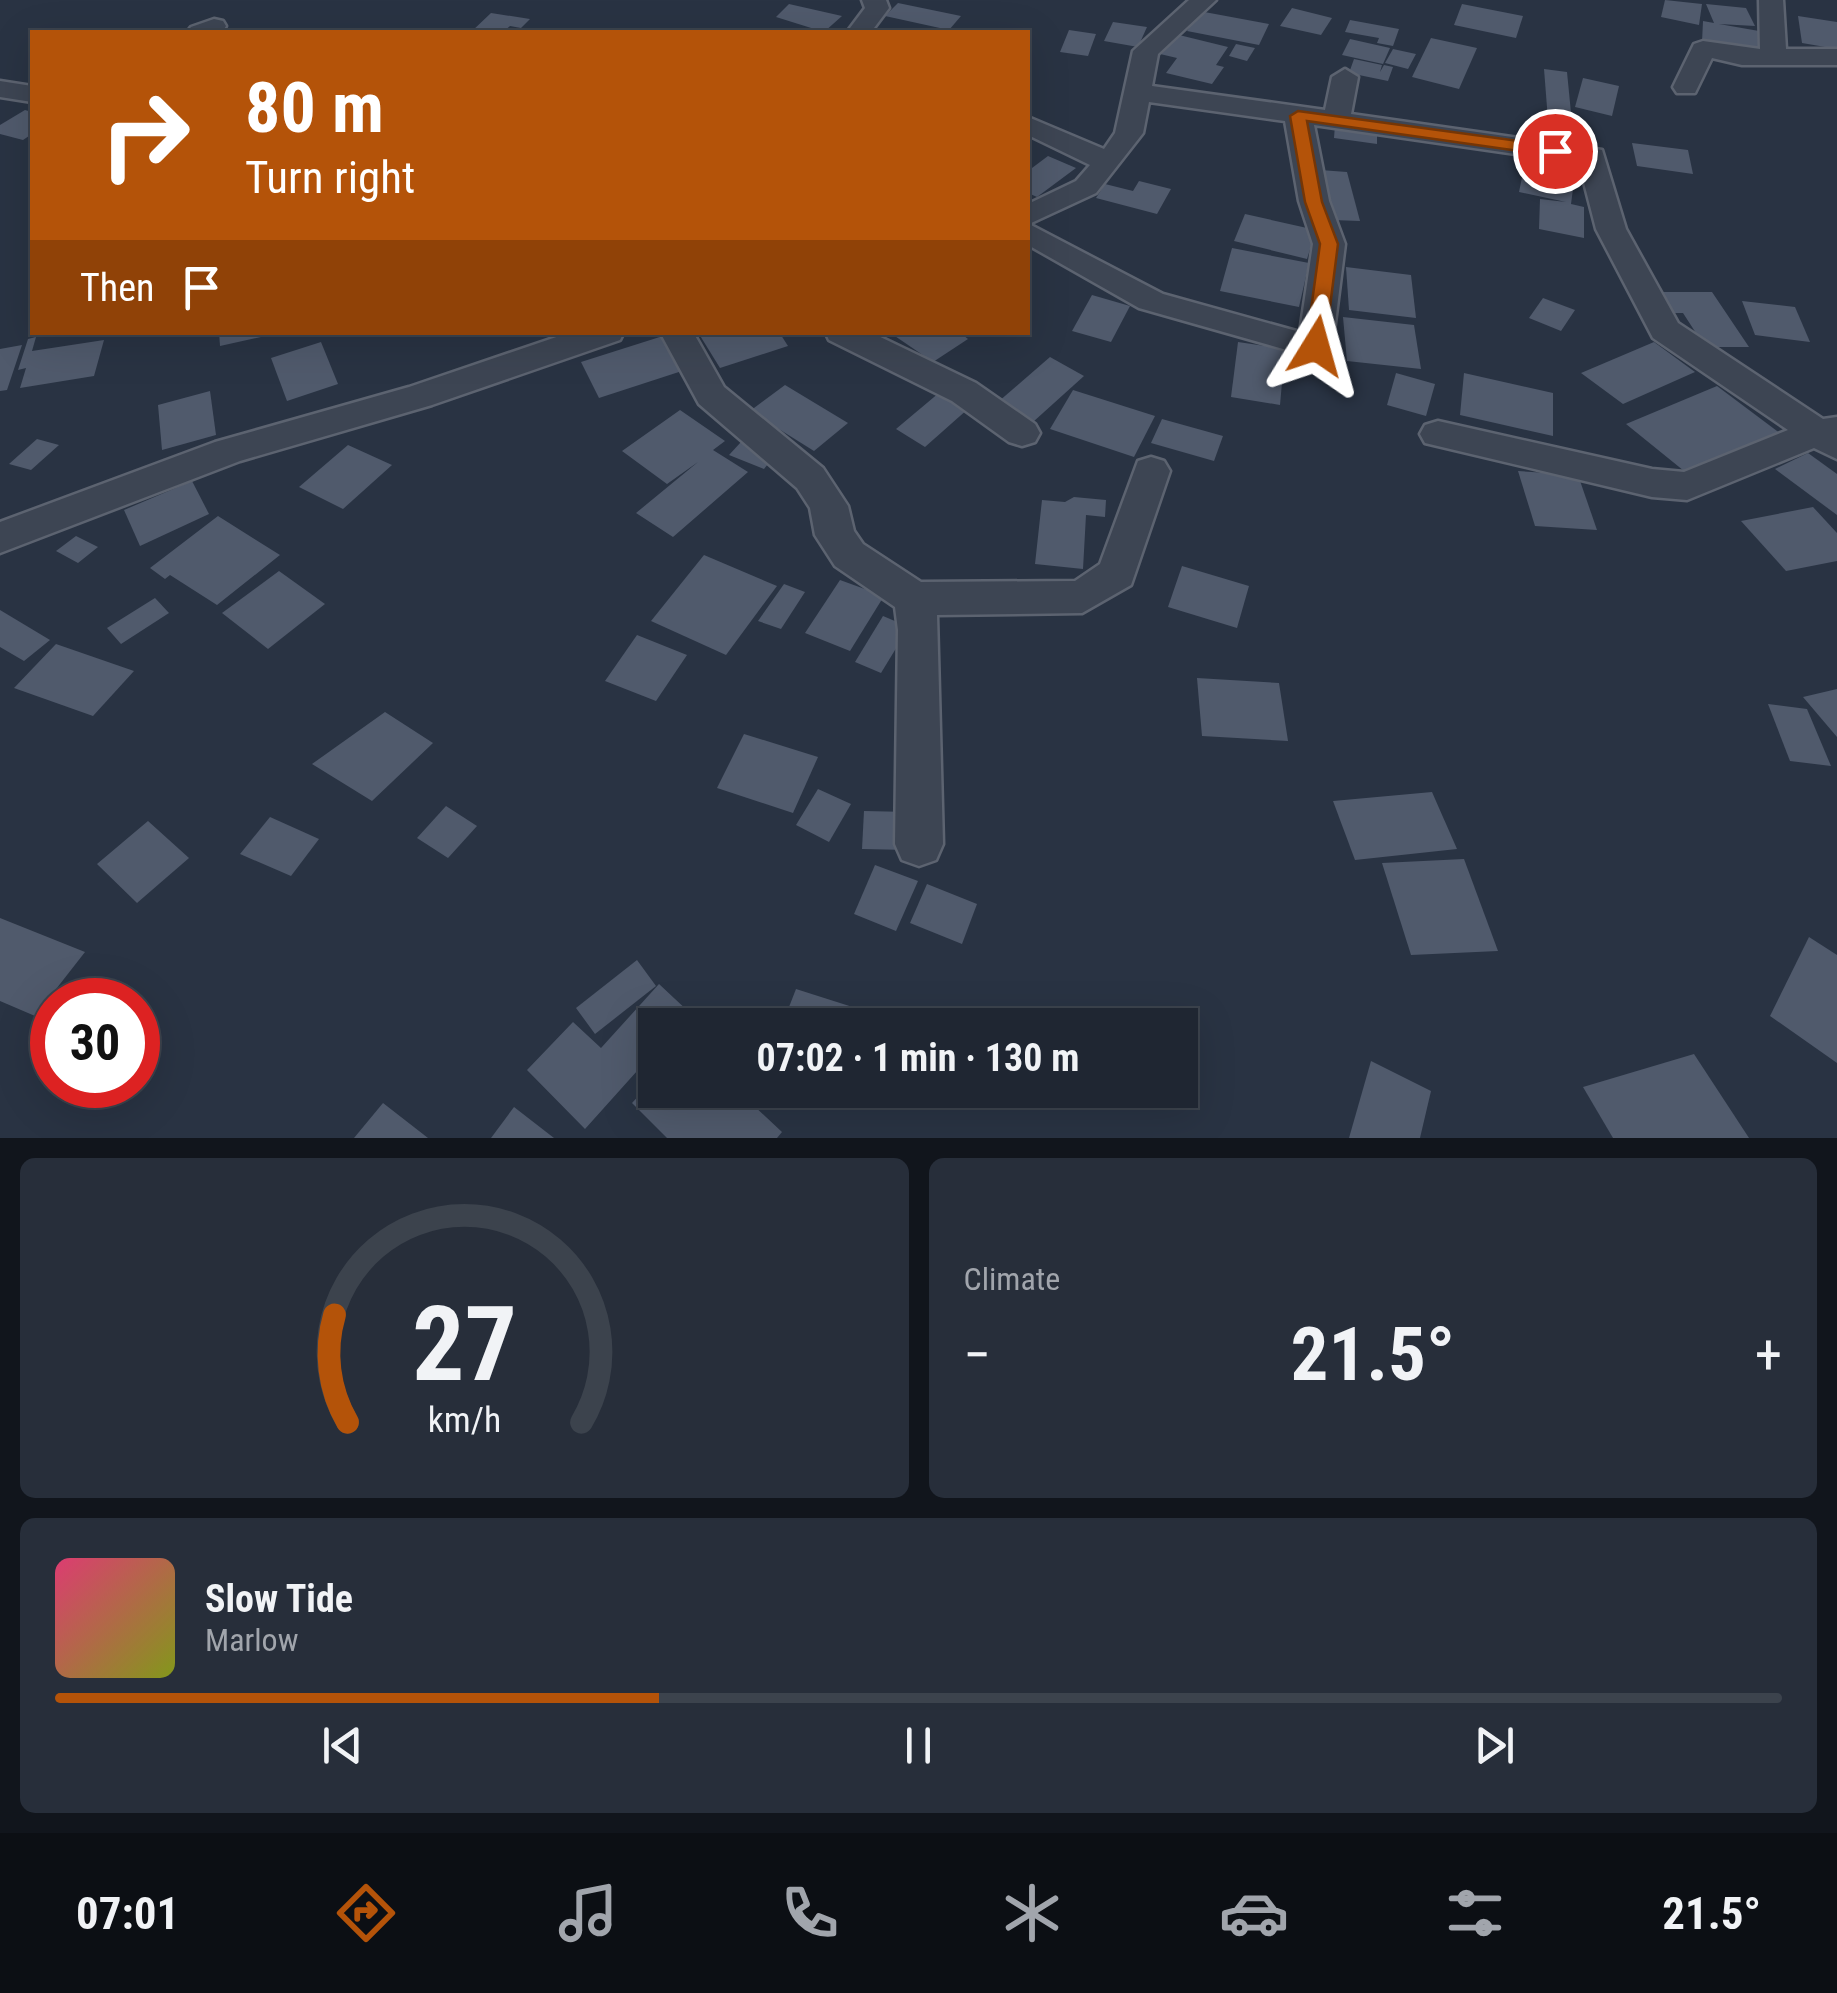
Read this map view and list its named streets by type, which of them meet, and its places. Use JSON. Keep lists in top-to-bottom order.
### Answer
{
  "page": {
    "turn": ["80 m", "Turn right"],
    "then": "Then",
    "limit": "30",
    "trip": "07:02 · 1 min · 130 m",
    "tile": "Climate",
    "heat": ["−", "21.5°", "+"],
    "song": ["Slow Tide", "Marlow"],
    "tabs": ["07:01", "21.5°"],
    "gauge": ["27", "km/h"]
  }
}
